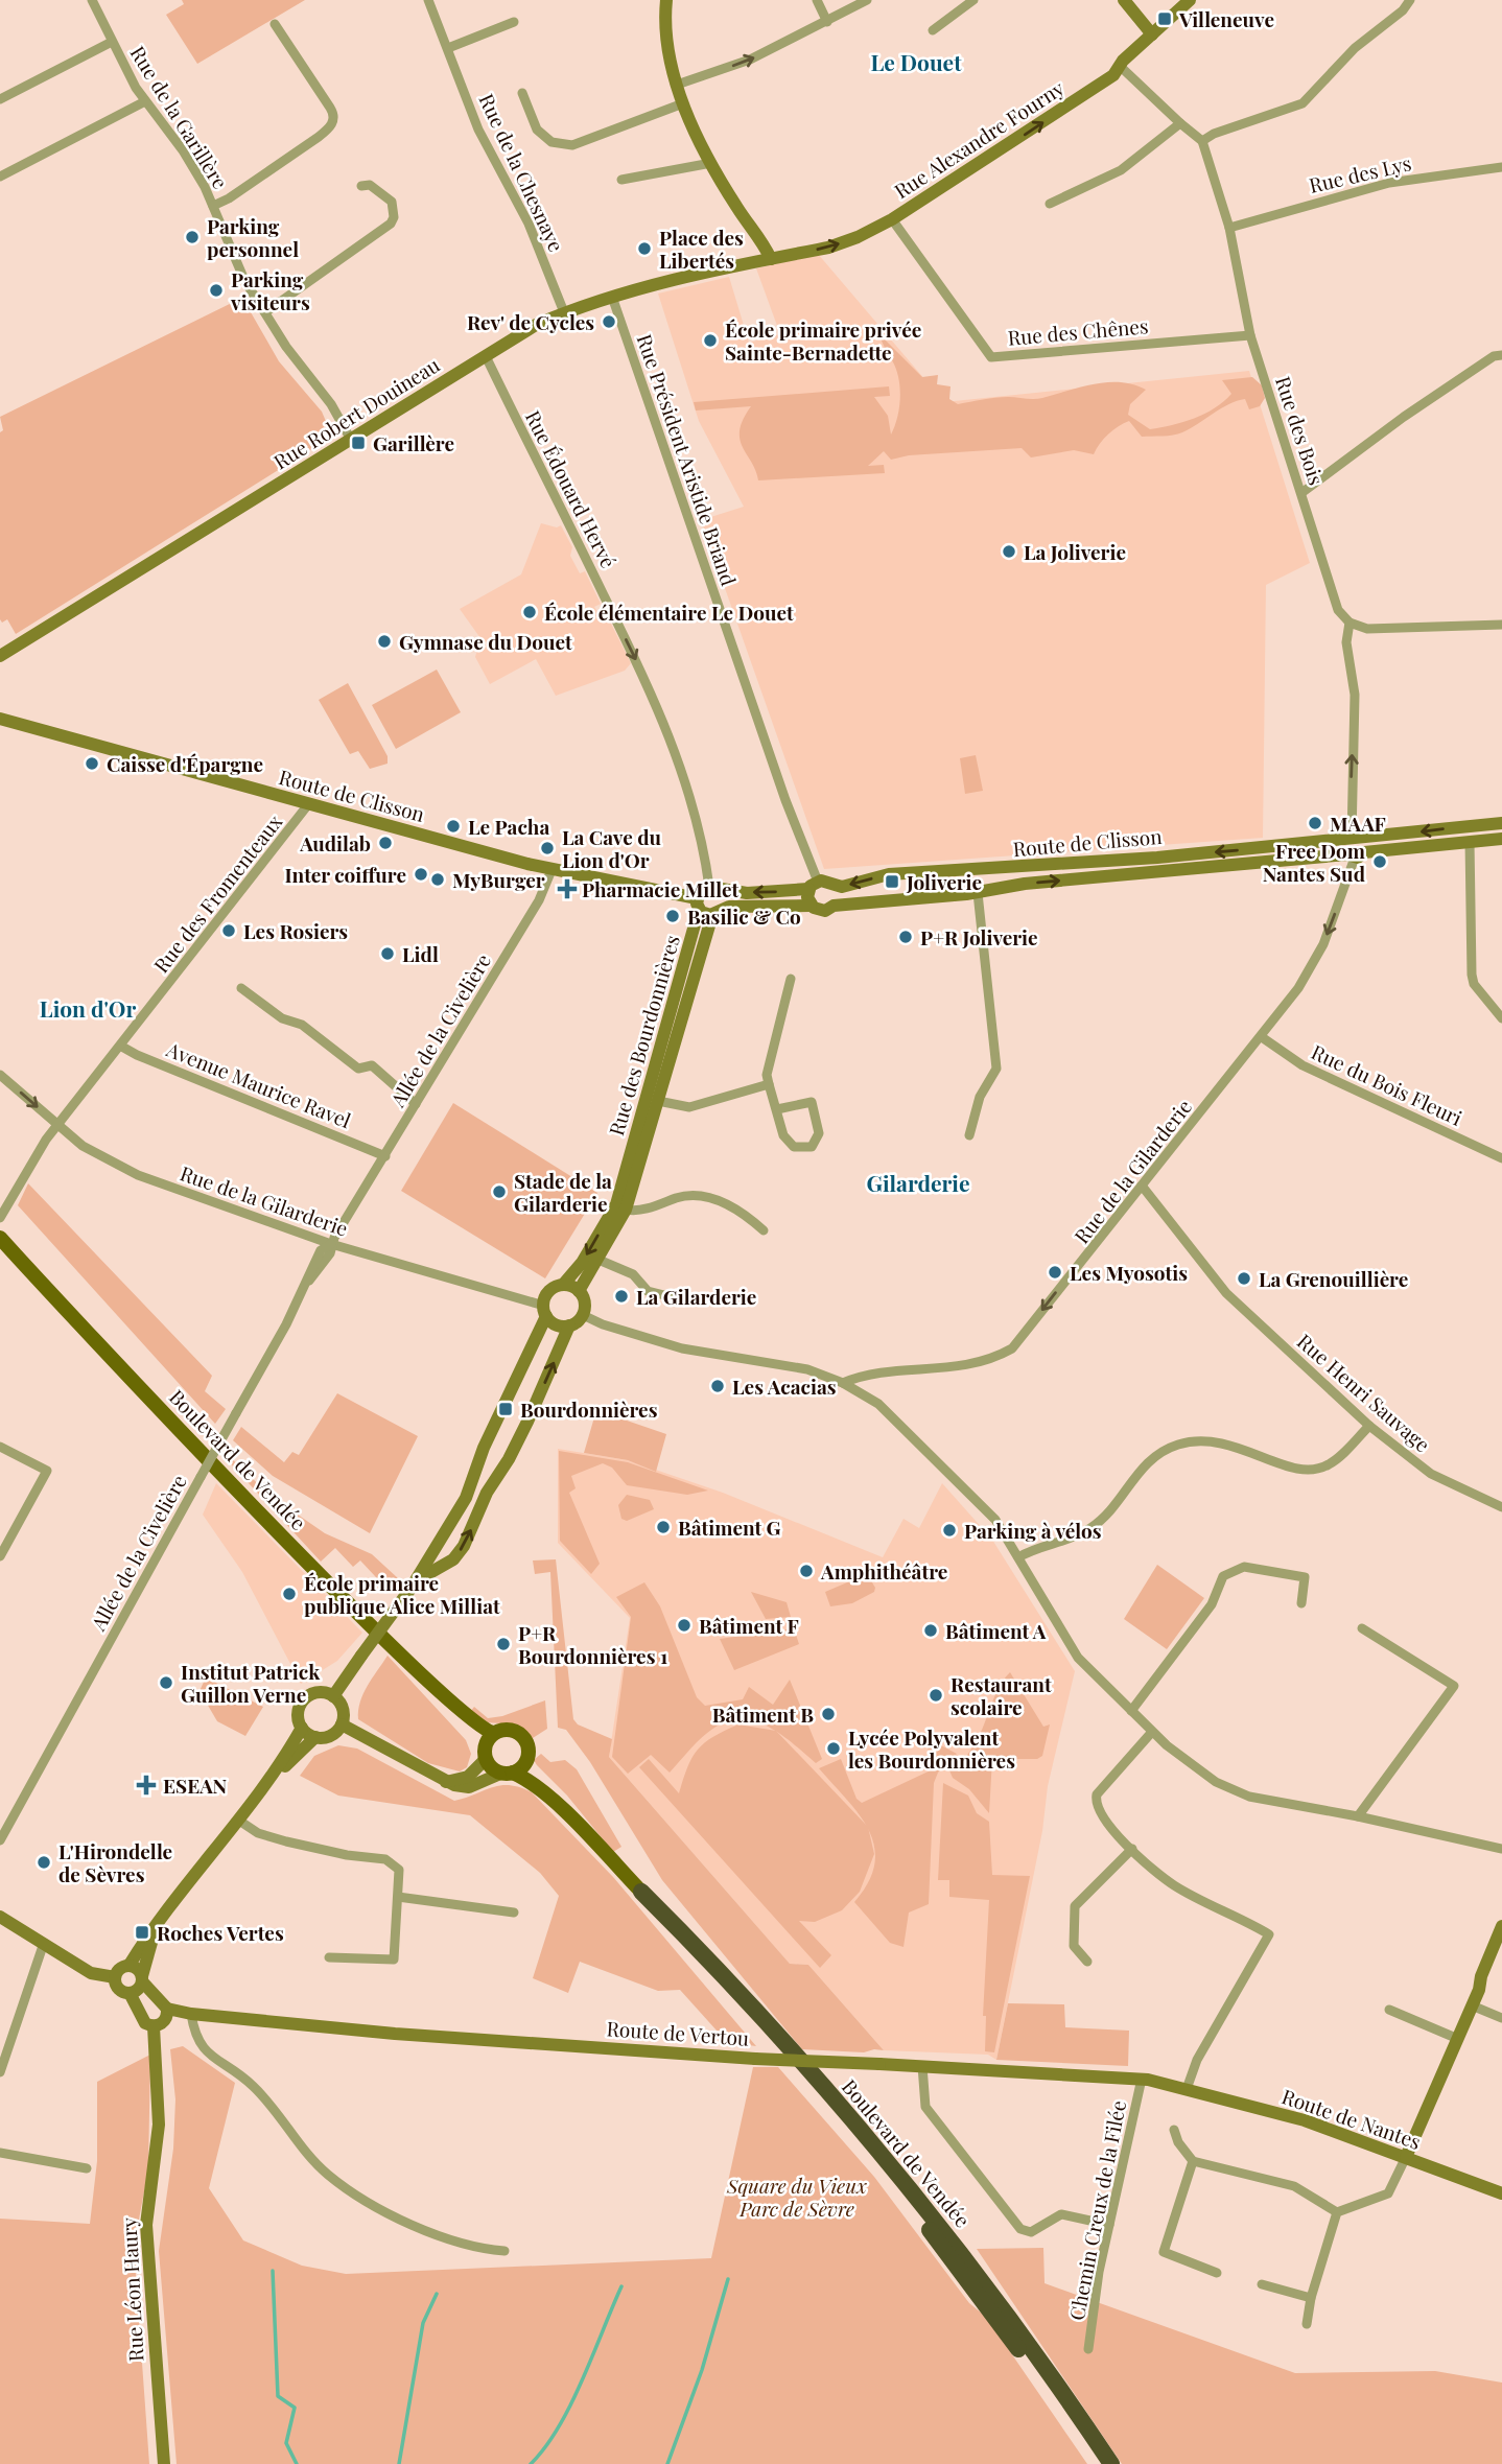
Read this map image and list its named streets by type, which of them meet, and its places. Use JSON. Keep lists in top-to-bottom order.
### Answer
{
  "streets": {
    "highway": ["Boulevard de Vendée"],
    "street": [
      "Rue de la Garillère",
      "Rue Alexandre Fourny",
      "Rue de la Chesnaye",
      "Rue des Lys",
      "Rue des Chênes",
      "Rue Robert Douineau",
      "Rue des Bois",
      "Rue Président Aristide Briand",
      "Rue Édouard Hervé",
      "Route de Clisson",
      "Rue des Fromenteaux",
      "Allée de la Civelière",
      "Rue des Bourdonnières",
      "Avenue Maurice Ravel",
      "Rue du Bois Fleuri",
      "Rue de la Gilarderie",
      "Rue Henri Sauvage",
      "Route de Vertou",
      "Route de Nantes",
      "Chemin Creux de la Filée",
      "Rue Léon Haury"
    ]
  },
  "crossings": [
    ["Rue de la Garillère", "Rue Robert Douineau"],
    ["Rue Alexandre Fourny", "Rue des Chênes"],
    ["Rue Alexandre Fourny", "Rue Robert Douineau"],
    ["Rue de la Chesnaye", "Rue Robert Douineau"],
    ["Rue des Lys", "Rue des Bois"],
    ["Rue des Chênes", "Rue des Bois"],
    ["Rue Robert Douineau", "Rue Président Aristide Briand"],
    ["Rue Robert Douineau", "Rue Édouard Hervé"],
    ["Rue des Bois", "Route de Clisson"],
    ["Rue des Bois", "Rue de la Gilarderie"],
    ["Rue Président Aristide Briand", "Route de Clisson"],
    ["Rue Édouard Hervé", "Rue des Bourdonnières"],
    ["Route de Clisson", "Rue des Fromenteaux"],
    ["Route de Clisson", "Allée de la Civelière"],
    ["Route de Clisson", "Rue des Bourdonnières"],
    ["Route de Clisson", "Rue de la Gilarderie"],
    ["Rue des Fromenteaux", "Avenue Maurice Ravel"],
    ["Rue des Fromenteaux", "Rue de la Gilarderie"],
    ["Allée de la Civelière", "Avenue Maurice Ravel"],
    ["Allée de la Civelière", "Rue de la Gilarderie"],
    ["Rue des Bourdonnières", "Rue de la Gilarderie"],
    ["Rue du Bois Fleuri", "Rue de la Gilarderie"],
    ["Rue de la Gilarderie", "Rue Henri Sauvage"],
    ["Route de Vertou", "Route de Nantes"],
    ["Route de Vertou", "Chemin Creux de la Filée"],
    ["Route de Vertou", "Rue Léon Haury"]
  ],
  "one_way": ["Rue Édouard Hervé", "Rue de la Gilarderie"],
  "districts": ["Le Douet", "Lion d'Or", "Gilarderie"],
  "parks": ["Square du Vieux Parc de Sèvre"],
  "places": {
    "transit": [
      "Villeneuve",
      "Garillère",
      "Joliverie",
      "Bourdonnières",
      "Roches Vertes"
    ],
    "other": [
      "Parking personnel",
      "Place des Libertés",
      "Parking visiteurs",
      "Rev' de Cycles",
      "École primaire privée Sainte-Bernadette",
      "La Joliverie",
      "École élémentaire Le Douet",
      "Gymnase du Douet",
      "Caisse d'Épargne",
      "MAAF",
      "Le Pacha",
      "Audilab",
      "La Cave du Lion d'Or",
      "Free Dom Nantes Sud",
      "Inter coiffure",
      "MyBurger",
      "Basilic & Co",
      "Les Rosiers",
      "P+R Joliverie",
      "Lidl",
      "Stade de la Gilarderie",
      "Les Myosotis",
      "La Grenouillière",
      "La Gilarderie",
      "Les Acacias",
      "Bâtiment G",
      "Parking à vélos",
      "Amphithéâtre",
      "École primaire publique Alice Milliat",
      "Bâtiment F",
      "Bâtiment A",
      "P+R Bourdonnières 1",
      "Institut Patrick Guillon Verne",
      "Restaurant scolaire",
      "Bâtiment B",
      "Lycée Polyvalent les Bourdonnières",
      "L'Hirondelle de Sèvres"
    ],
    "health": ["Pharmacie Millet", "ESEAN"]
  }
}
